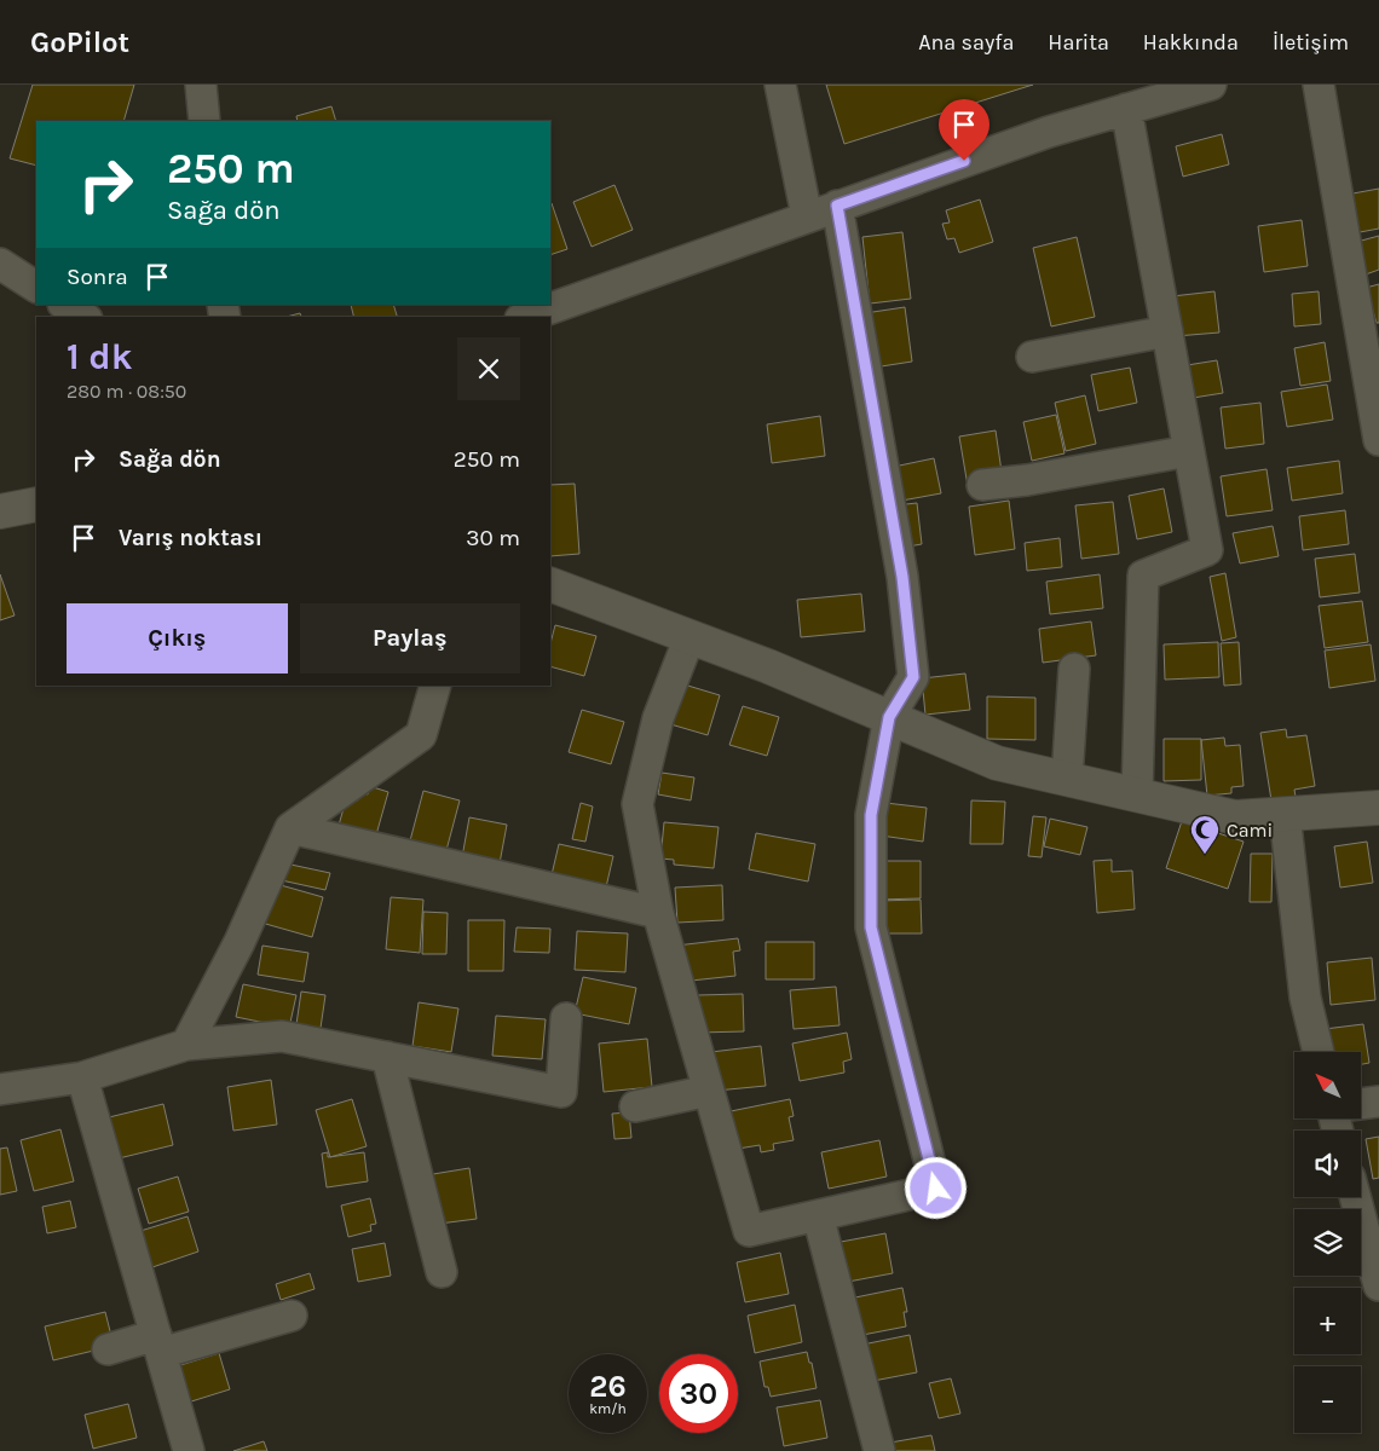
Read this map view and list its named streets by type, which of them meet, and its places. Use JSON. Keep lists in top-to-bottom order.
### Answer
{
  "places": {
    "mosque": ["Cami"]
  },
  "north": "top left",
  "page": {
    "header": "GoPilot",
    "nav": [
      "Ana sayfa",
      "Harita",
      "Hakkında",
      "İletişim"
    ],
    "turn": ["250 m", "Sağa dön"],
    "then": "Sonra",
    "heading": ["1 dk", "280 m · 08:50"],
    "list": [
      {
        "name": "Sağa dön",
        "value": "250 m"
      },
      {
        "name": "Varış noktası",
        "value": "30 m"
      }
    ],
    "buttons": ["Çıkış", "Paylaş"],
    "map_buttons": ["+", "−"],
    "speed": "26 km/h",
    "limit": "30"
  }
}
